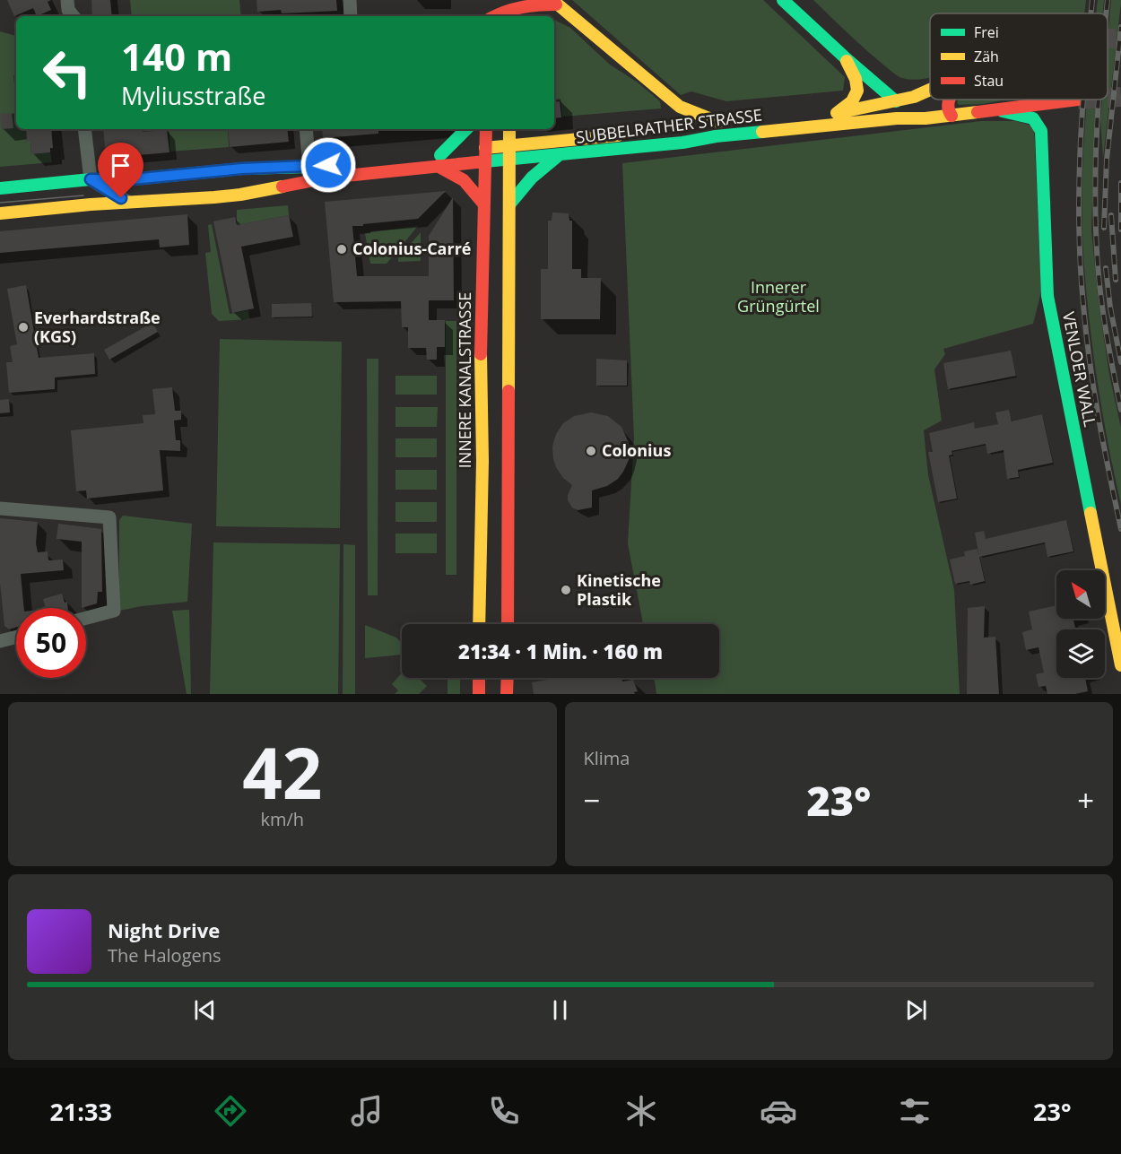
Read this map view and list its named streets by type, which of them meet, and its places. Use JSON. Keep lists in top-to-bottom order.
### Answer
{
  "streets": {
    "main road": ["SUBBELRATHER STRASSE", "VENLOER WALL", "INNERE KANALSTRASSE"]
  },
  "crossings": [
    ["SUBBELRATHER STRASSE", "VENLOER WALL"],
    ["SUBBELRATHER STRASSE", "INNERE KANALSTRASSE"]
  ],
  "parks": ["Innerer Grüngürtel"],
  "places": [
    "Colonius-Carré",
    "Everhardstraße (KGS)",
    "Colonius",
    "Kinetische Plastik"
  ],
  "legend": ["Frei", "Zäh", "Stau"],
  "north": "top left",
  "page": {
    "turn": ["140 m", "Myliusstraße"],
    "limit": "50",
    "trip": "21:34 · 1 Min. · 160 m",
    "tile": [
      ["42", "km/h"],
      "Klima"
    ],
    "heat": ["−", "23°", "+"],
    "song": ["Night Drive", "The Halogens"],
    "tabs": ["21:33", "23°"]
  }
}
